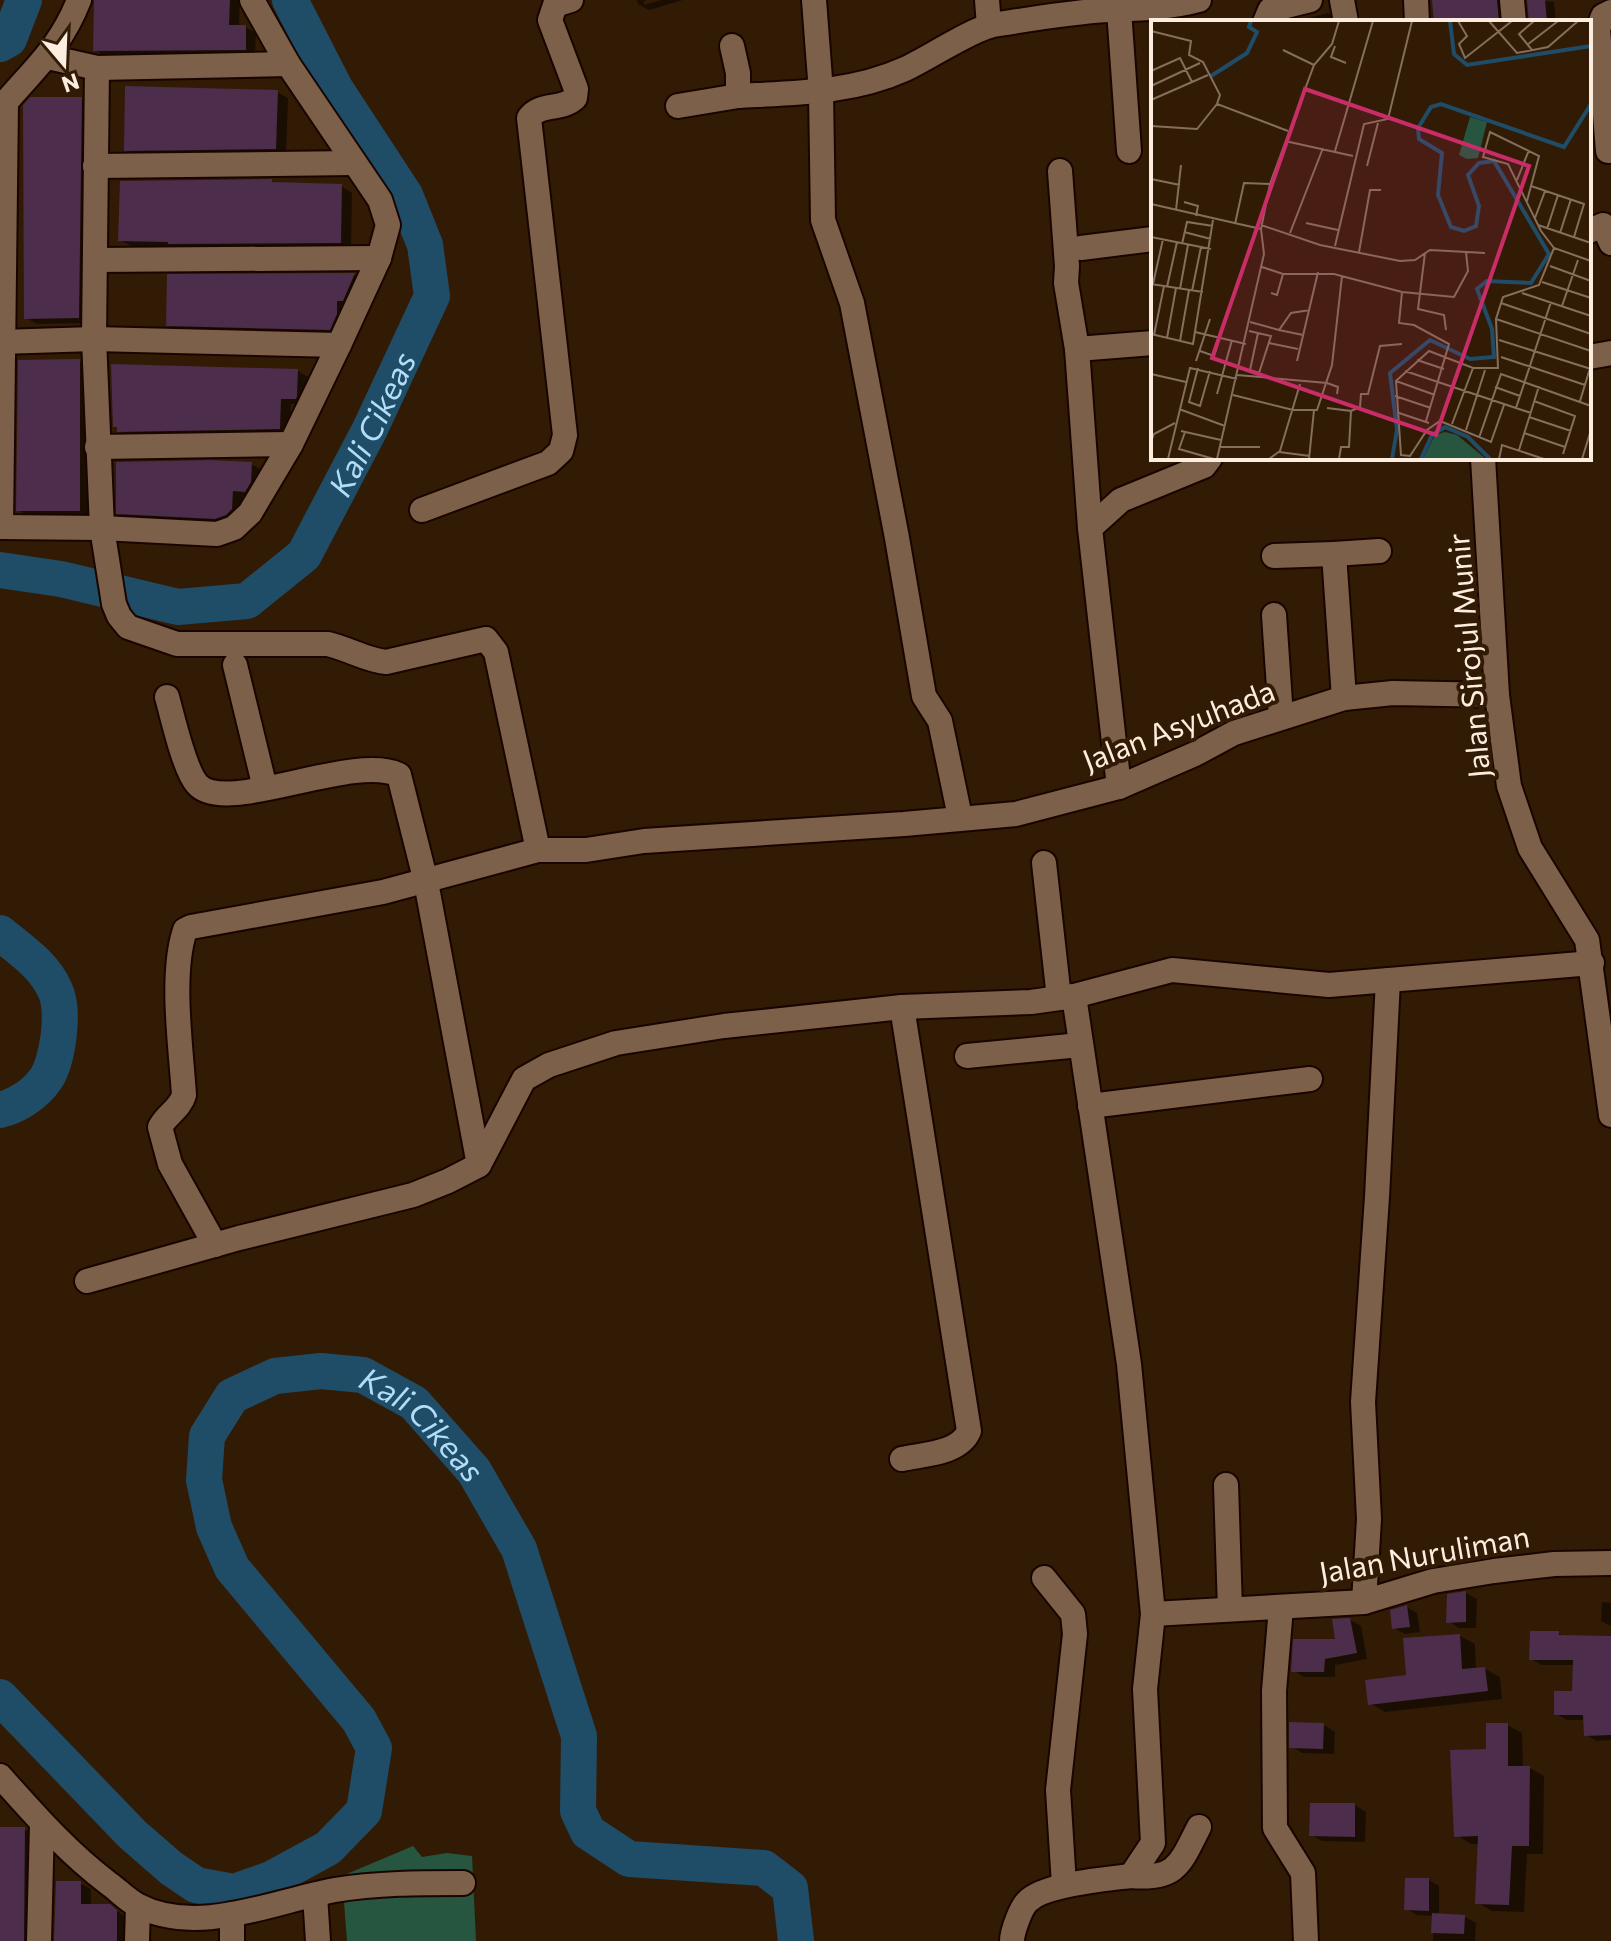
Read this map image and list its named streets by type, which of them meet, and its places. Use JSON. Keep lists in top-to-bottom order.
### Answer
{
  "streets": {
    "street": ["Jalan Sirojul Munir", "Jalan Asyuhada", "Jalan Nuruliman"]
  },
  "crossings": [
    ["Jalan Sirojul Munir", "Jalan Asyuhada"]
  ],
  "water": ["Kali Cikeas"],
  "north": "bottom"
}
